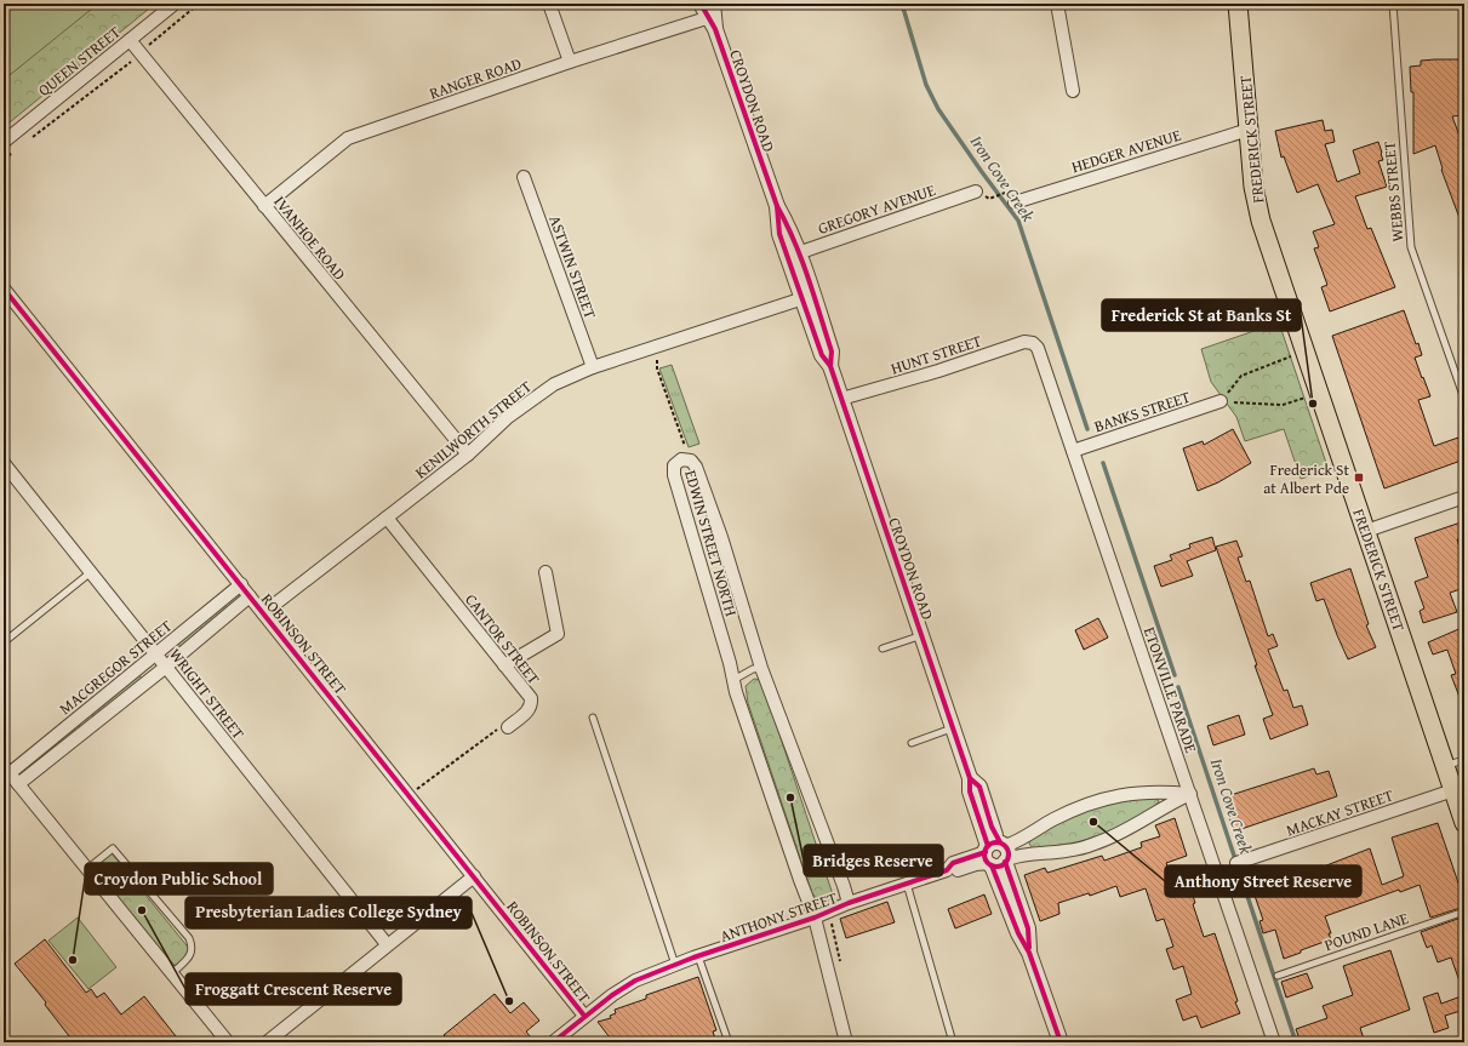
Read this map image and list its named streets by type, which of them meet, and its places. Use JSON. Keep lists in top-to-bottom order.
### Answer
{
  "streets": {
    "main road": ["FREDERICK STREET"],
    "street": [
      "QUEEN STREET",
      "RANGER ROAD",
      "CROYDON ROAD",
      "HEDGER AVENUE",
      "GREGORY AVENUE",
      "IVANHOE ROAD",
      "ASTWIN STREET",
      "HUNT STREET",
      "BANKS STREET",
      "KENILWORTH STREET",
      "EDWIN STREET NORTH",
      "CANTOR STREET",
      "ROBINSON STREET",
      "MACGREGOR STREET",
      "ETONVILLE PARADE",
      "WRIGHT STREET",
      "MACKAY STREET",
      "ANTHONY STREET"
    ],
    "lane": ["WEBBS STREET", "POUND LANE"]
  },
  "crossings": [
    ["QUEEN STREET", "IVANHOE ROAD"],
    ["RANGER ROAD", "CROYDON ROAD"],
    ["RANGER ROAD", "IVANHOE ROAD"],
    ["CROYDON ROAD", "GREGORY AVENUE"],
    ["CROYDON ROAD", "HUNT STREET"],
    ["CROYDON ROAD", "KENILWORTH STREET"],
    ["CROYDON ROAD", "ANTHONY STREET"],
    ["FREDERICK STREET", "HEDGER AVENUE"],
    ["FREDERICK STREET", "MACKAY STREET"],
    ["IVANHOE ROAD", "KENILWORTH STREET"],
    ["ASTWIN STREET", "KENILWORTH STREET"],
    ["HUNT STREET", "ETONVILLE PARADE"],
    ["BANKS STREET", "ETONVILLE PARADE"],
    ["KENILWORTH STREET", "CANTOR STREET"],
    ["KENILWORTH STREET", "ROBINSON STREET"],
    ["EDWIN STREET NORTH", "ANTHONY STREET"],
    ["ROBINSON STREET", "MACGREGOR STREET"],
    ["ROBINSON STREET", "ANTHONY STREET"],
    ["MACGREGOR STREET", "WRIGHT STREET"],
    ["ETONVILLE PARADE", "ANTHONY STREET"]
  ],
  "water": ["Iron Cove Creek"],
  "places": {
    "other": [
      "Frederick St at Banks St",
      "Bridges Reserve",
      "Anthony Street Reserve",
      "Froggatt Crescent Reserve",
      "Croydon Public School",
      "Presbyterian Ladies College Sydney"
    ],
    "transit": ["Frederick St at Albert Pde"]
  }
}
